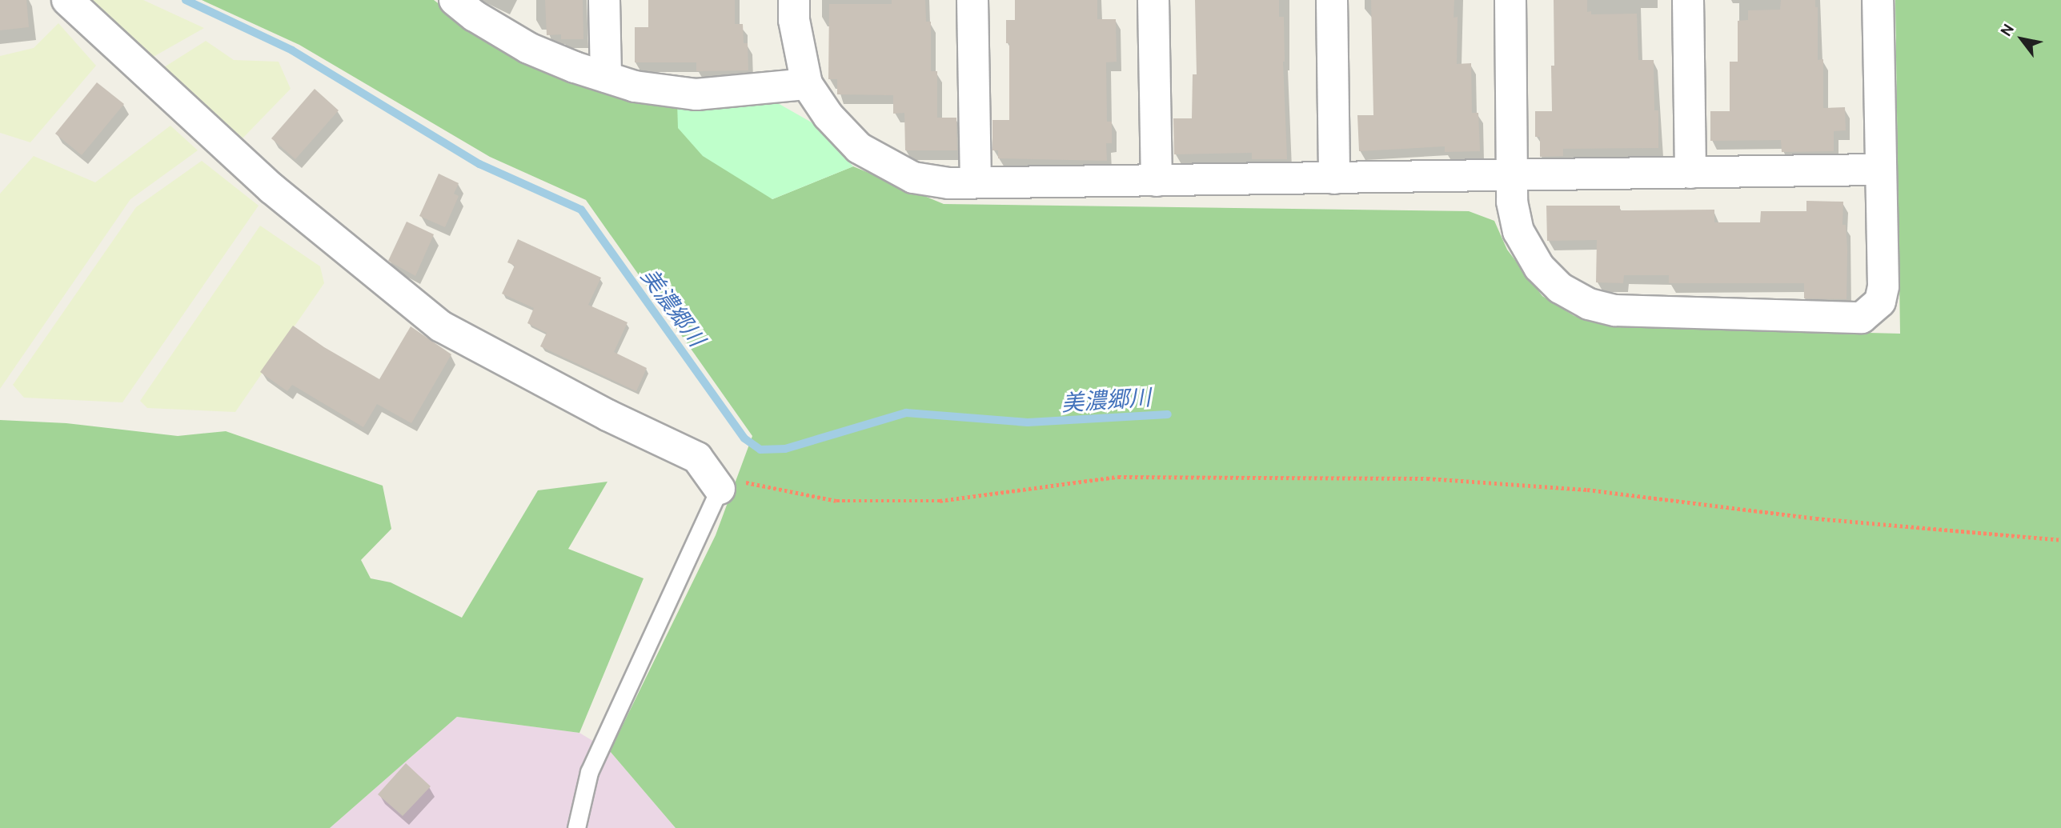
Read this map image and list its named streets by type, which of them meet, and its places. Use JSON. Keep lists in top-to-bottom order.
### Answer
{
  "water": ["美濃郷川"],
  "north": "top left"
}
